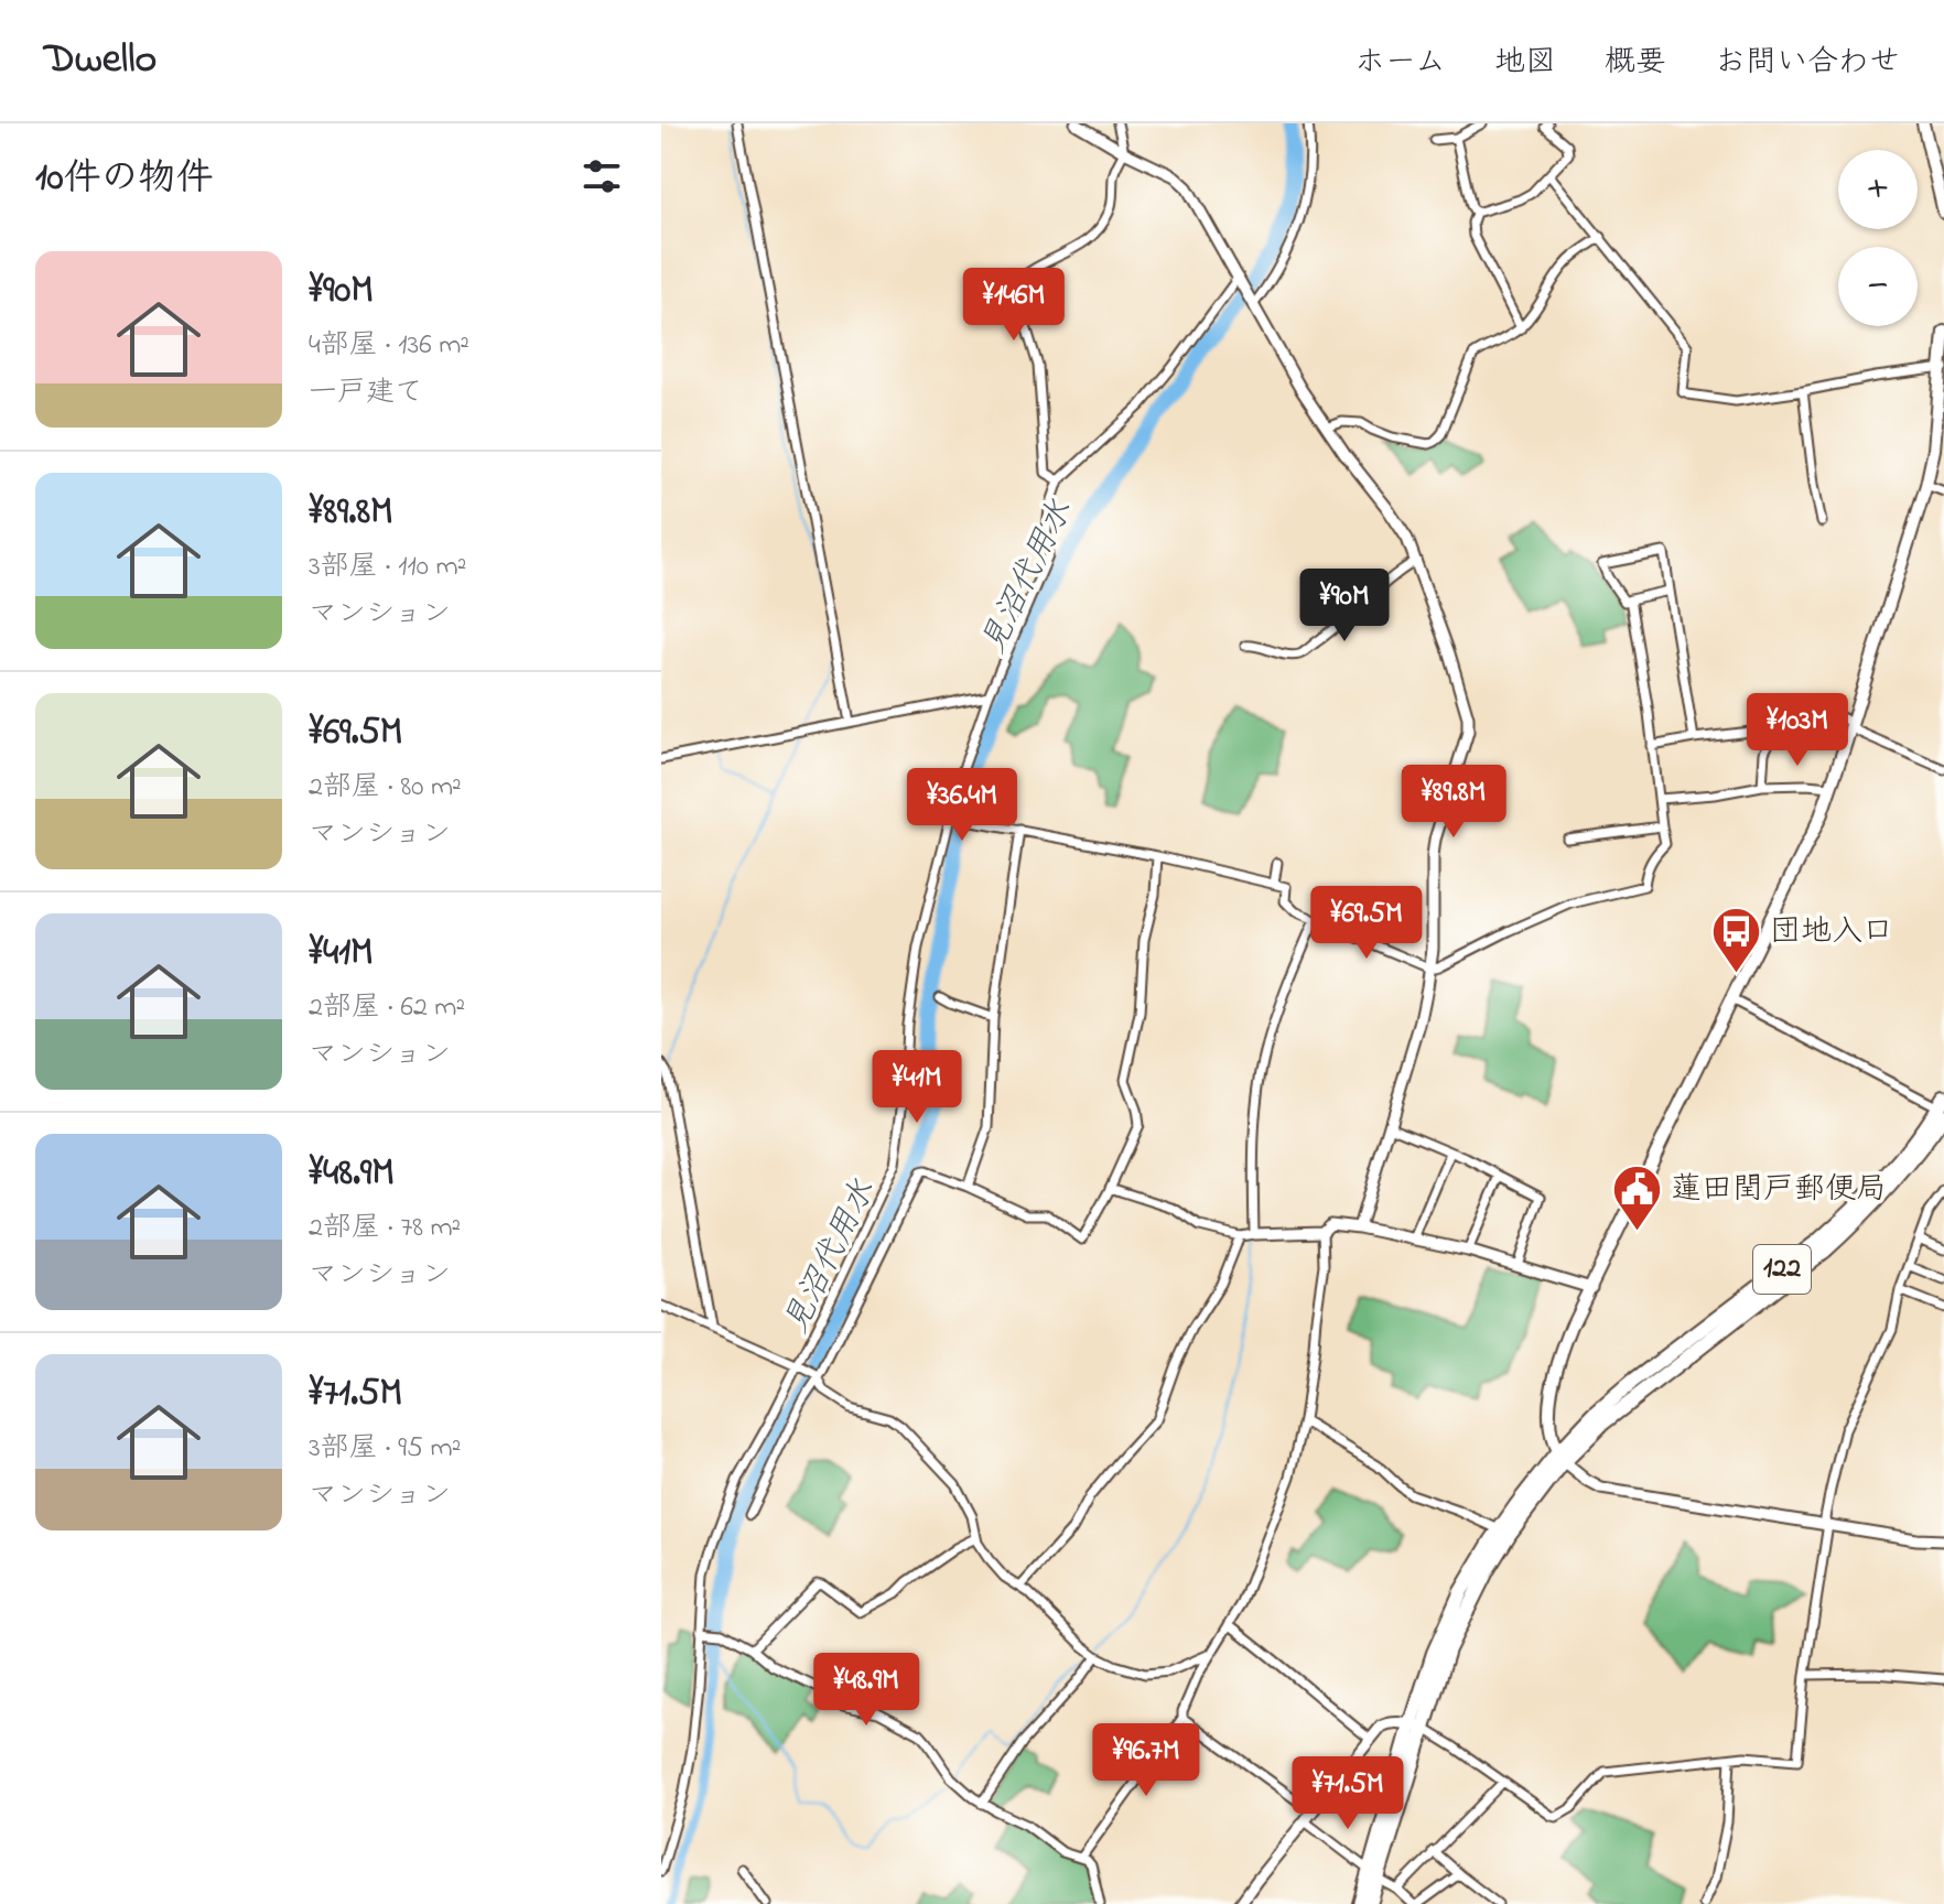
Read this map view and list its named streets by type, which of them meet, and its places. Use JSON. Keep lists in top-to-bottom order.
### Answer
{
  "streets": {
    "highway": ["122"]
  },
  "water": ["見沼代用水"],
  "places": {
    "bus stop": ["団地入口"],
    "public building": ["蓮田閏戸郵便局"]
  },
  "page": {
    "header": "Dwello",
    "nav": [
      "ホーム",
      "地図",
      "概要",
      "お問い合わせ"
    ],
    "heading": "10件の物件",
    "map_buttons": ["+", "−"],
    "list": [
      {
        "name": "¥90M",
        "note": "4部屋 · 136 m² · 一戸建て"
      },
      {
        "name": "¥89.8M",
        "note": "3部屋 · 110 m² · マンション"
      },
      {
        "name": "¥69.5M",
        "note": "2部屋 · 80 m² · マンション"
      },
      {
        "name": "¥41M",
        "note": "2部屋 · 62 m² · マンション"
      },
      {
        "name": "¥48.9M",
        "note": "2部屋 · 78 m² · マンション"
      },
      {
        "name": "¥71.5M",
        "note": "3部屋 · 95 m² · マンション"
      }
    ],
    "price": [
      "¥146M",
      "¥90M",
      "¥103M",
      "¥89.8M",
      "¥36.4M",
      "¥69.5M",
      "¥41M",
      "¥48.9M",
      "¥96.7M",
      "¥71.5M"
    ]
  }
}
